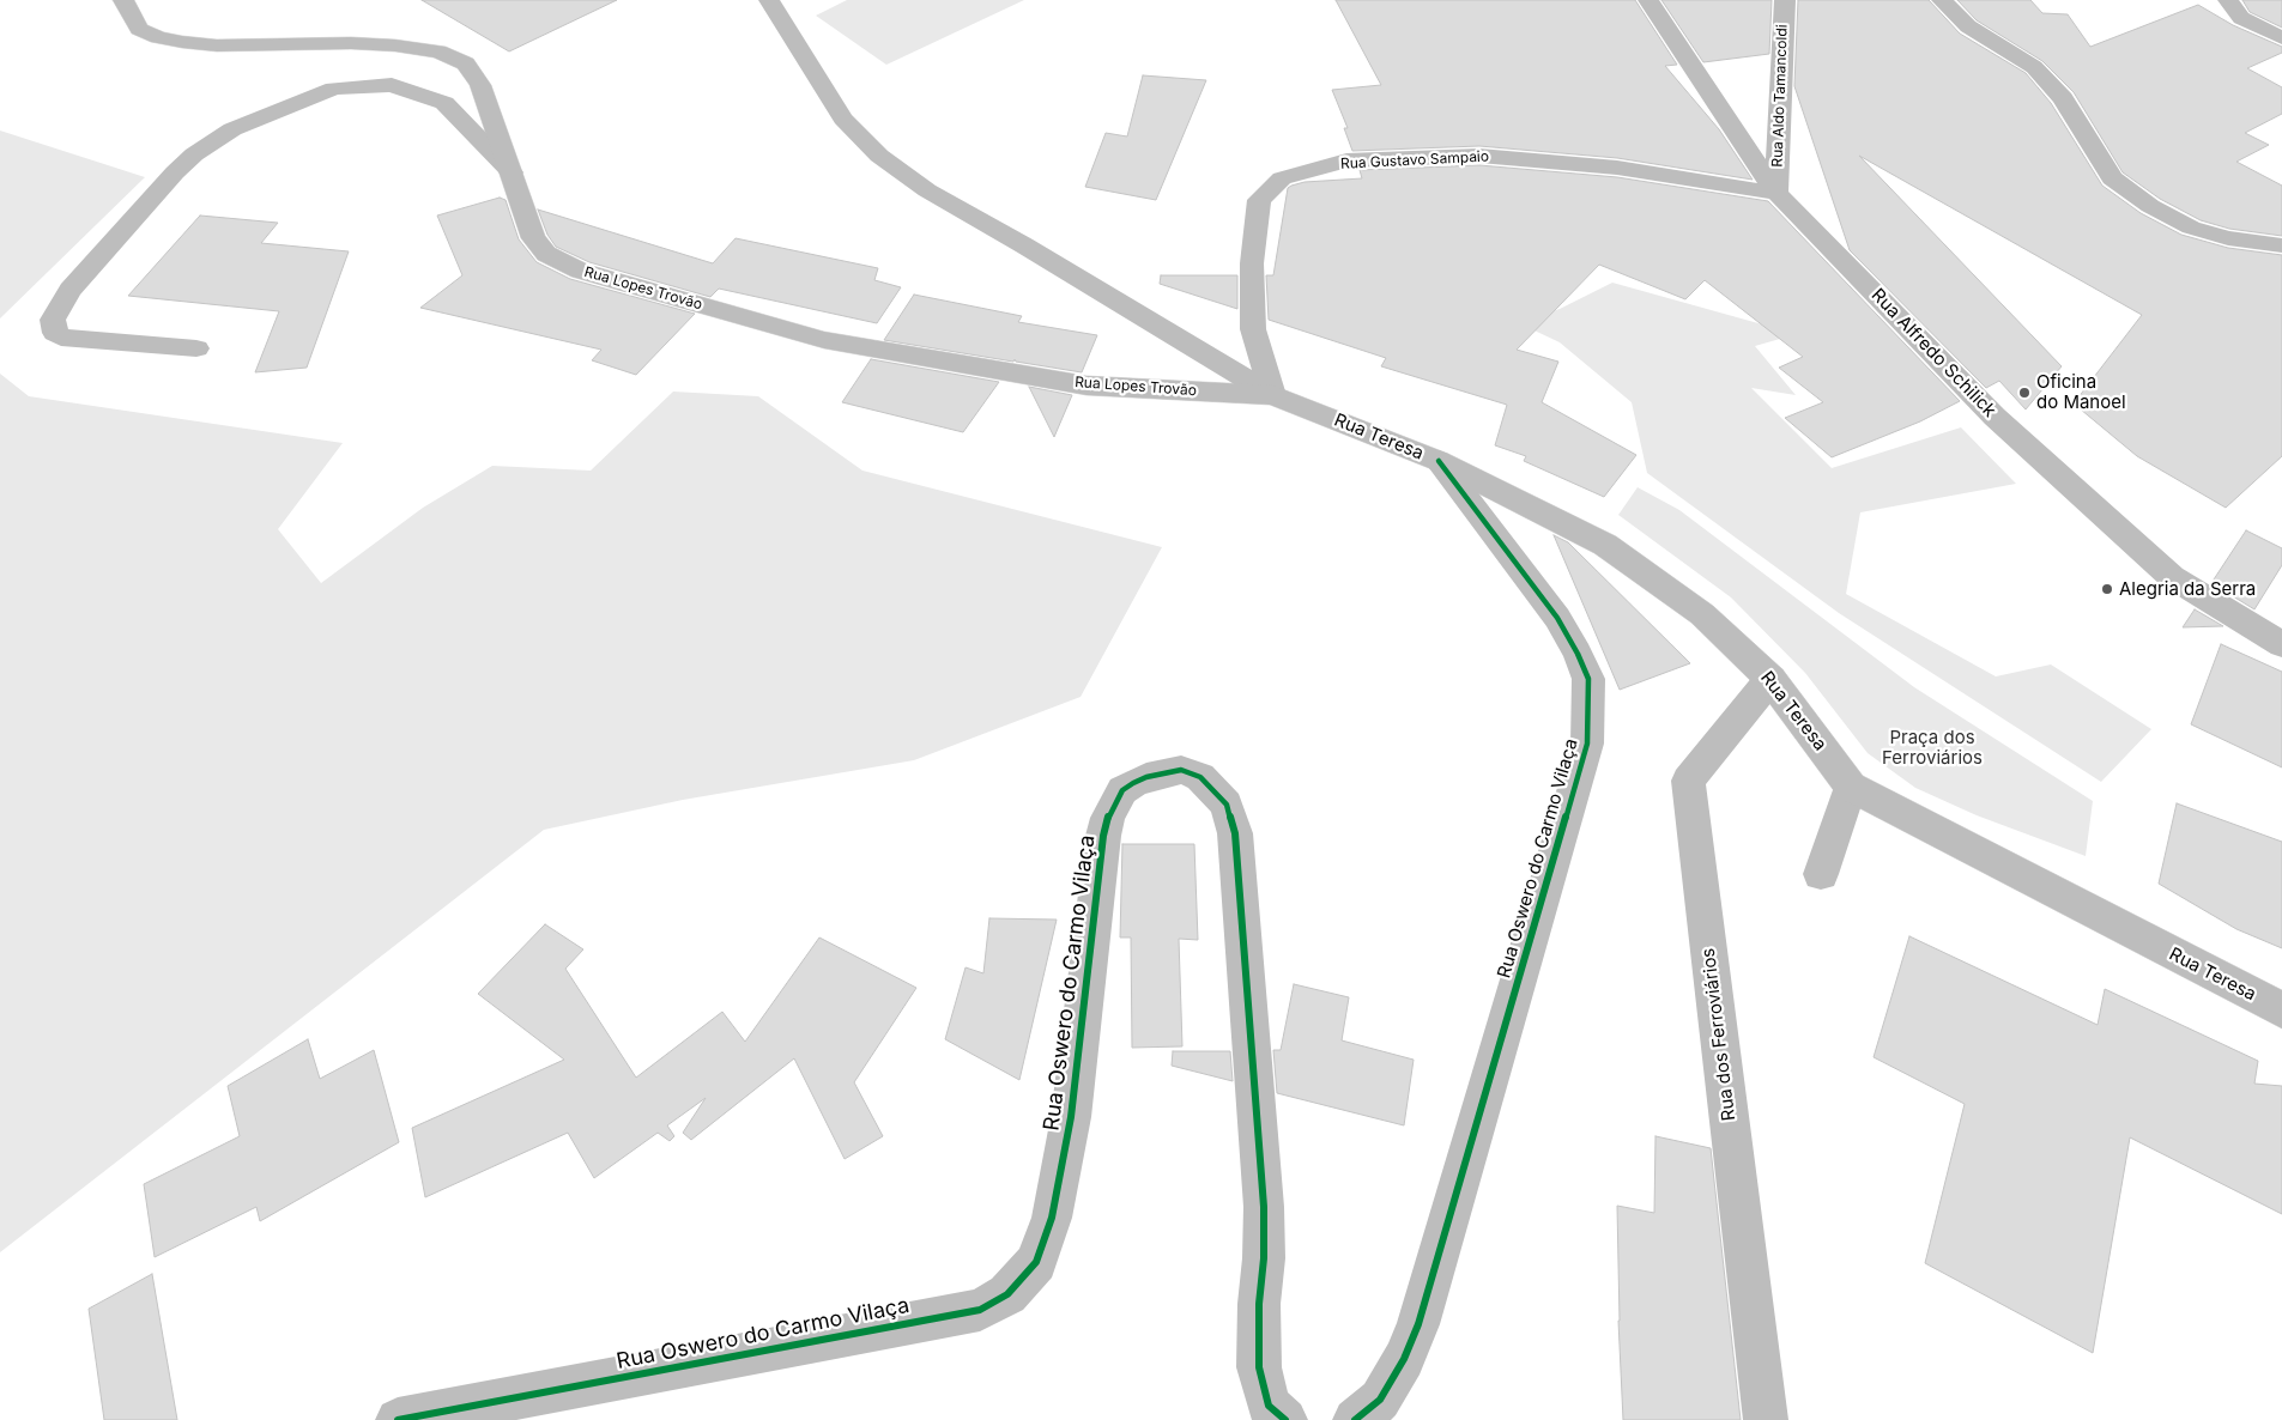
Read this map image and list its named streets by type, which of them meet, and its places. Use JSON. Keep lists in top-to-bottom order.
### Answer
{
  "streets": {
    "street": [
      "Rua Aldo Tamancoldi",
      "Rua Gustavo Sampaio",
      "Rua Lopes Trovão",
      "Rua Alfredo Schilick",
      "Rua Teresa",
      "Rua Oswero do Carmo Vilaça",
      "Rua dos Ferroviários"
    ]
  },
  "crossings": [
    ["Rua Aldo Tamancoldi", "Rua Gustavo Sampaio"],
    ["Rua Aldo Tamancoldi", "Rua Alfredo Schilick"],
    ["Rua Gustavo Sampaio", "Rua Lopes Trovão"],
    ["Rua Gustavo Sampaio", "Rua Alfredo Schilick"],
    ["Rua Gustavo Sampaio", "Rua Teresa"],
    ["Rua Lopes Trovão", "Rua Teresa"],
    ["Rua Teresa", "Rua Oswero do Carmo Vilaça"],
    ["Rua Teresa", "Rua dos Ferroviários"]
  ],
  "parks": ["Praça dos Ferroviários"],
  "places": ["Oficina do Manoel", "Alegria da Serra"]
}
